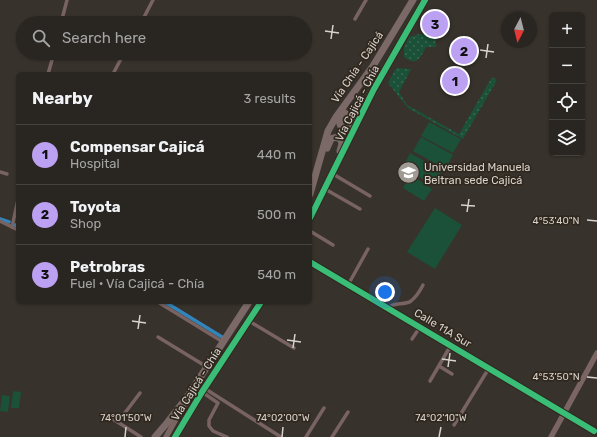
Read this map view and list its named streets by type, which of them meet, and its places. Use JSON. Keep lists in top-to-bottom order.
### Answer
{
  "streets": {
    "highway": ["Vía Chía - Cajicá", "Vía Cajicá - Chía"],
    "street": ["Calle 11A Sur"]
  },
  "places": {
    "school or university": ["Universidad Manuela Beltran sede Cajicá"]
  },
  "north": "bottom",
  "page": {
    "pins": ["3", "2", "1"],
    "map_buttons": ["+", "−"],
    "search": "Search here",
    "heading": ["Nearby", "3 results"],
    "list": [
      {
        "mark": "1",
        "name": "Compensar Cajicá",
        "note": "Hospital",
        "value": "440 m"
      },
      {
        "mark": "2",
        "name": "Toyota",
        "note": "Shop",
        "value": "500 m"
      },
      {
        "mark": "3",
        "name": "Petrobras",
        "note": "Fuel · Vía Cajicá - Chía",
        "value": "540 m"
      }
    ]
  },
  "coordinates": [
    "4°53'40\"N",
    "4°53'50\"N",
    "74°01'50\"W",
    "74°02'00\"W",
    "74°02'10\"W"
  ]
}
